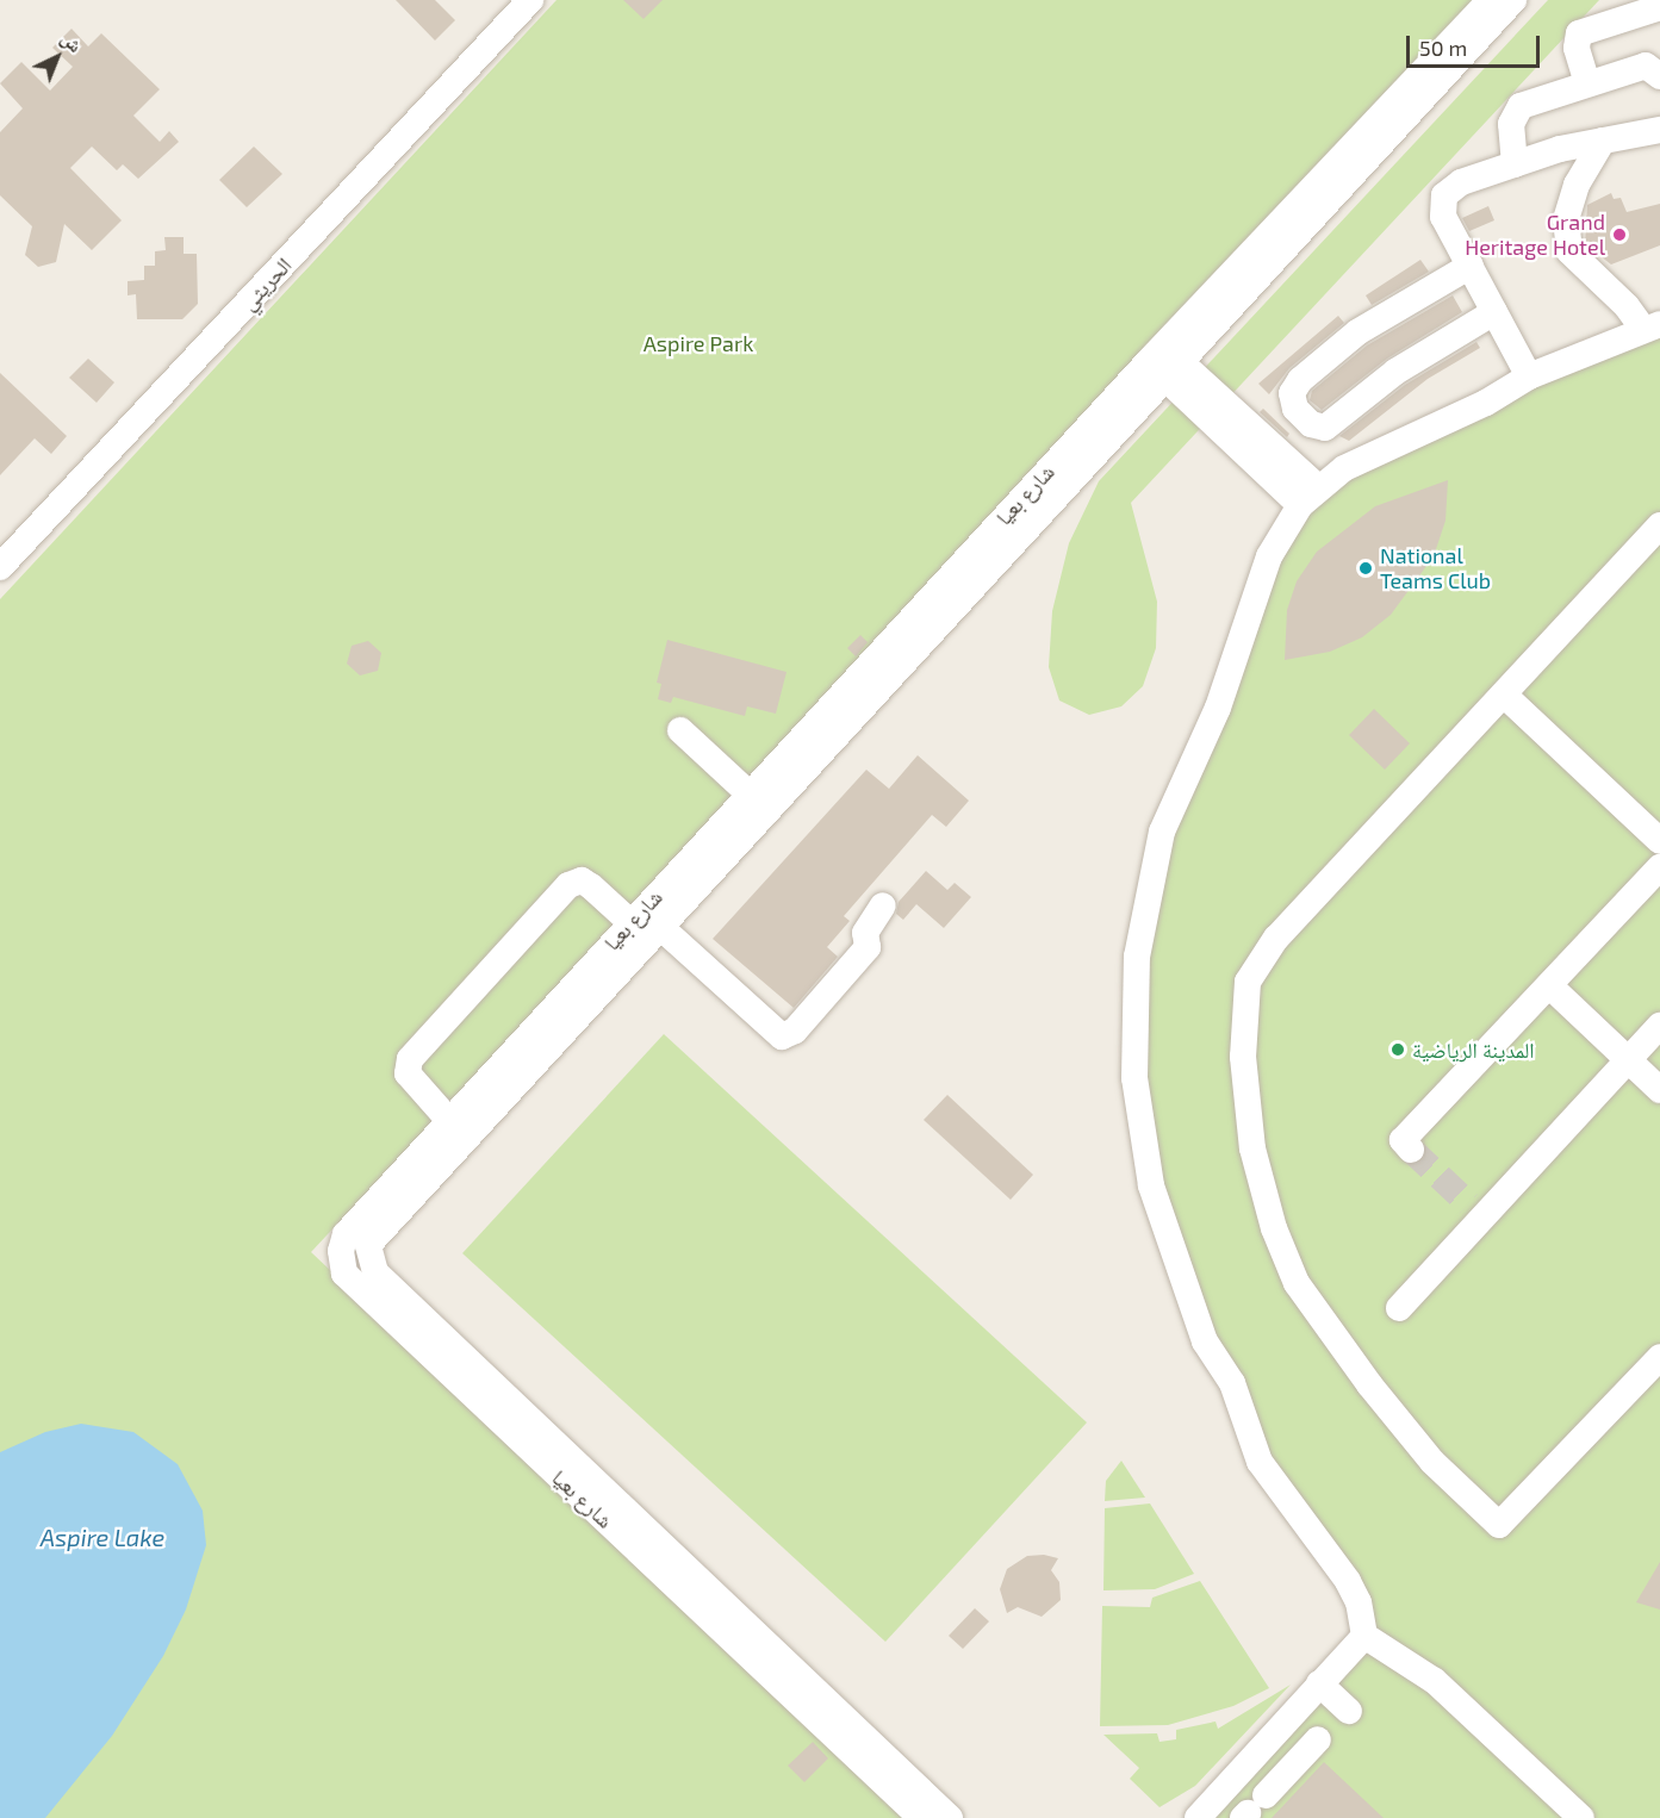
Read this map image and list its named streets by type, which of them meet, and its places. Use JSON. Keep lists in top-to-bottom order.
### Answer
{
  "streets": {
    "street": ["الحريثي", "شارع بعيا"]
  },
  "water": ["Aspire Lake"],
  "parks": ["Aspire Park"],
  "places": ["Grand Heritage Hotel", "National Teams Club", "المدينة الرياضية"],
  "scale_bar": "50 m",
  "north": "top right"
}
